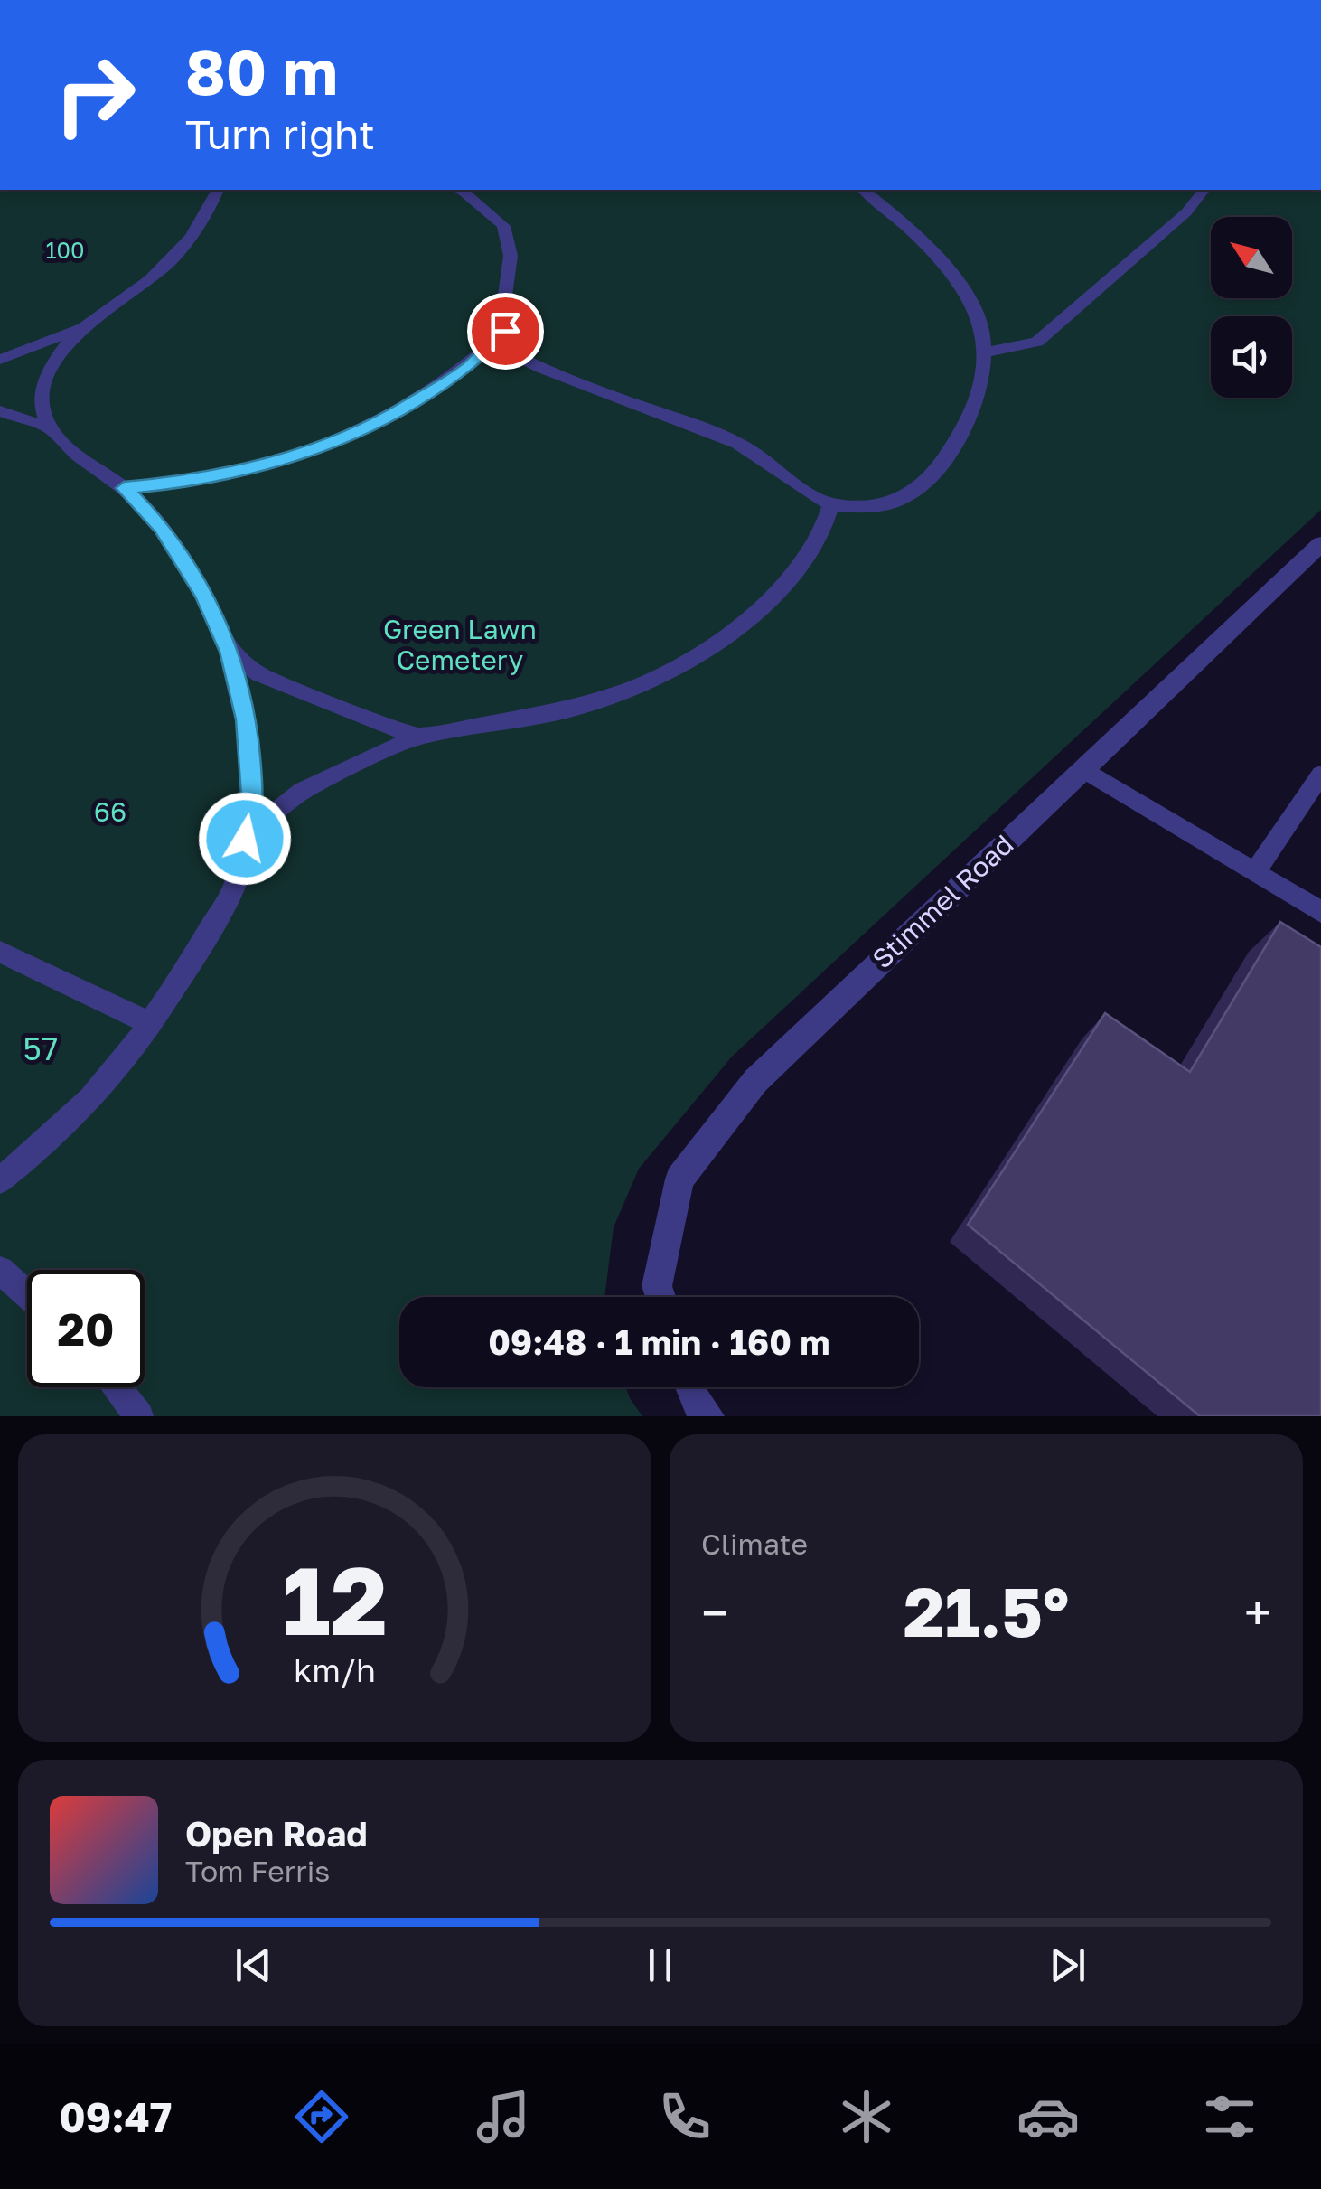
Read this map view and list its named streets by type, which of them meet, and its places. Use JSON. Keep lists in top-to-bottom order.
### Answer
{
  "streets": {
    "street": ["Stimmel Road"]
  },
  "parks": [
    "100",
    "Green Lawn Cemetery",
    "66",
    "57"
  ],
  "north": "top left",
  "page": {
    "turn": ["80 m", "Turn right"],
    "limit": "20",
    "trip": "09:48 · 1 min · 160 m",
    "tile": "Climate",
    "heat": ["−", "21.5°", "+"],
    "song": ["Open Road", "Tom Ferris"],
    "tabs": "09:47",
    "gauge": ["12", "km/h"]
  }
}
